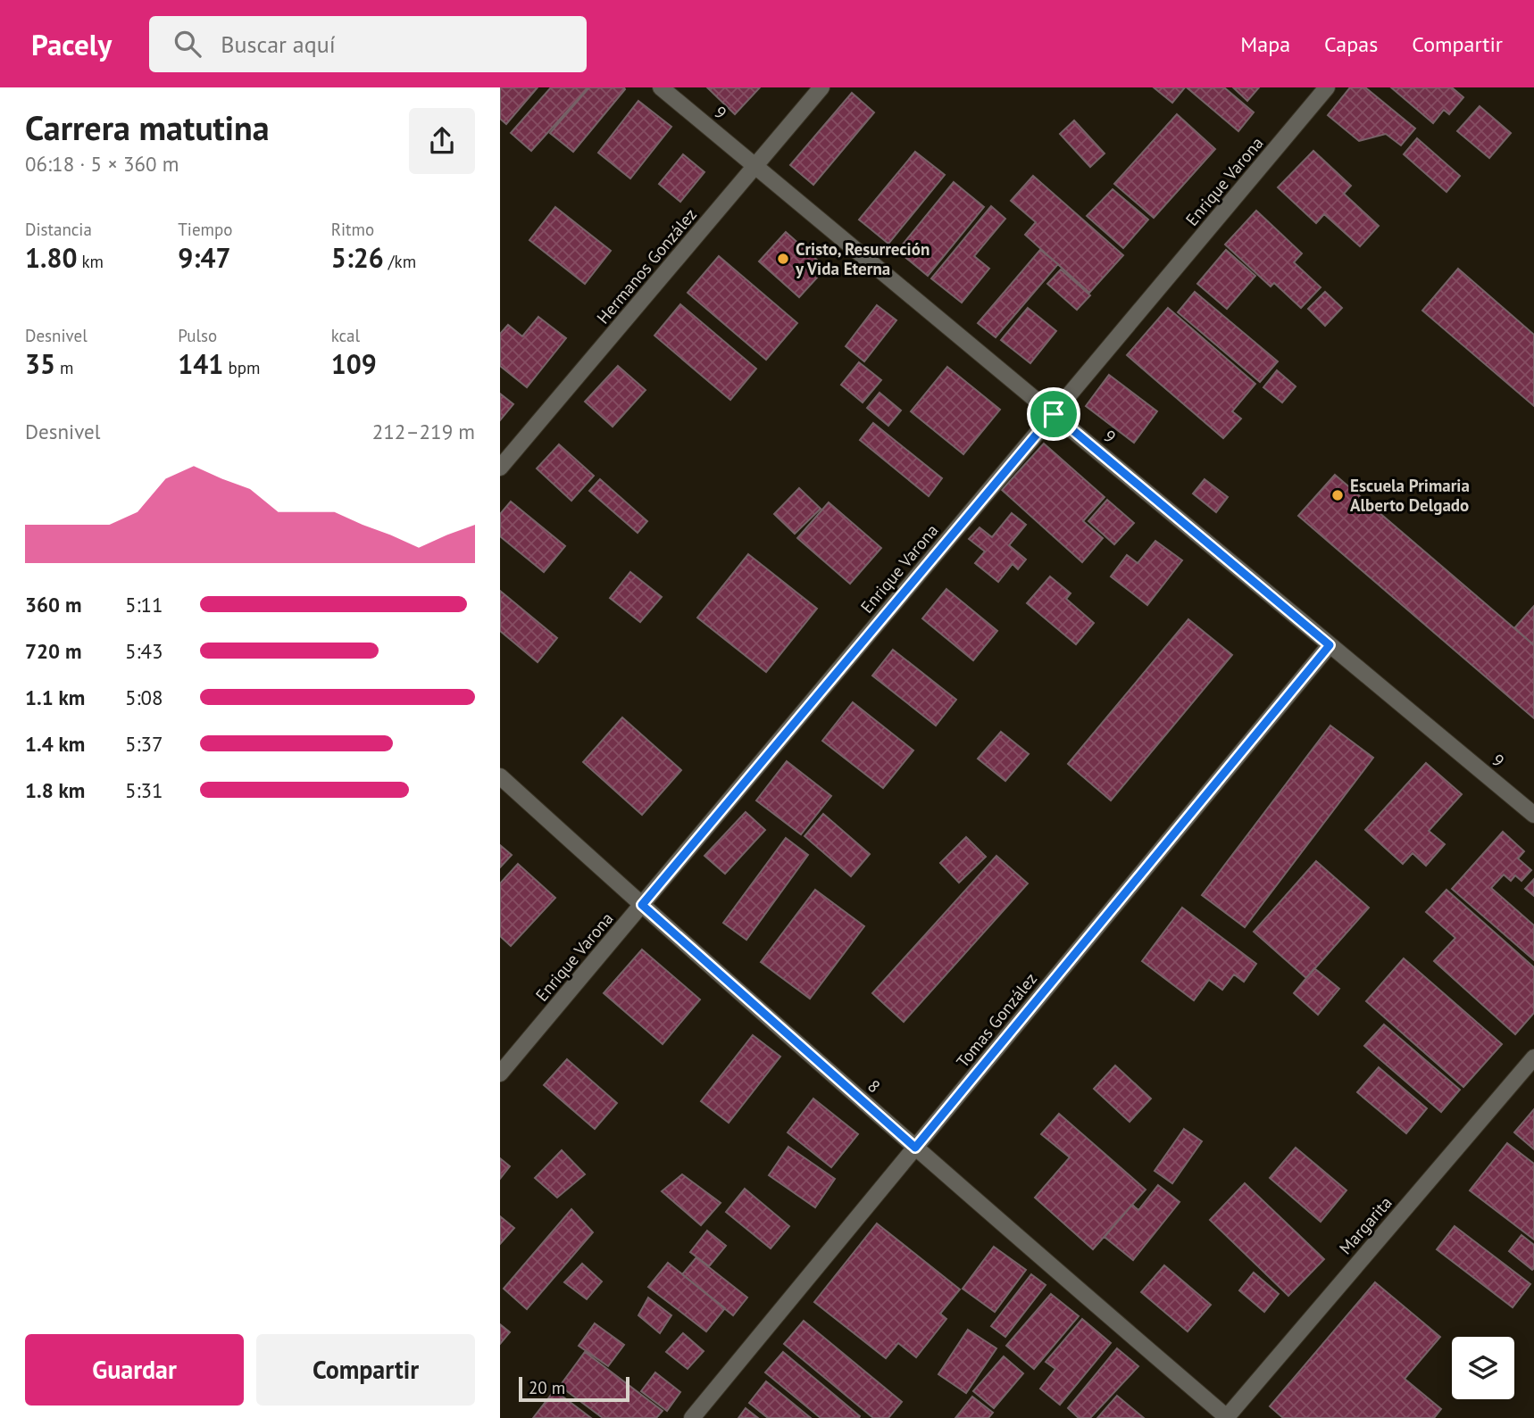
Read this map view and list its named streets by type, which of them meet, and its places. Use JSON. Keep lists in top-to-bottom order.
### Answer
{
  "streets": {
    "street": [
      "9",
      "Enrique Varona",
      "Hermanos González",
      "Tomas González",
      "8",
      "Margarita"
    ]
  },
  "crossings": [
    ["9", "Enrique Varona"],
    ["9", "Hermanos González"],
    ["9", "Tomas González"],
    ["Enrique Varona", "8"],
    ["Tomas González", "8"],
    ["8", "Margarita"]
  ],
  "places": ["Cristo, Resurreción y Vida Eterna", "Escuela Primaria Alberto Delgado"],
  "scale_bar": "20 m",
  "page": {
    "header": "Pacely",
    "search": "Buscar aquí",
    "nav": ["Mapa", "Capas", "Compartir"],
    "heading": ["Carrera matutina", "06:18 · 5 × 360 m"],
    "stats": [
      ["Distancia", "1.80 km"],
      ["Tiempo", "9:47"],
      ["Ritmo", "5:26 /km"],
      ["Desnivel", "35 m"],
      ["Pulso", "141 bpm"],
      ["kcal", "109"]
    ],
    "chart": ["Desnivel", "212–219 m"],
    "list": [
      {
        "name": "360 m",
        "note": "5:11"
      },
      {
        "name": "720 m",
        "note": "5:43"
      },
      {
        "name": "1.1 km",
        "note": "5:08"
      },
      {
        "name": "1.4 km",
        "note": "5:37"
      },
      {
        "name": "1.8 km",
        "note": "5:31"
      }
    ],
    "buttons": ["Guardar", "Compartir"],
    "scale": "20 m"
  }
}
